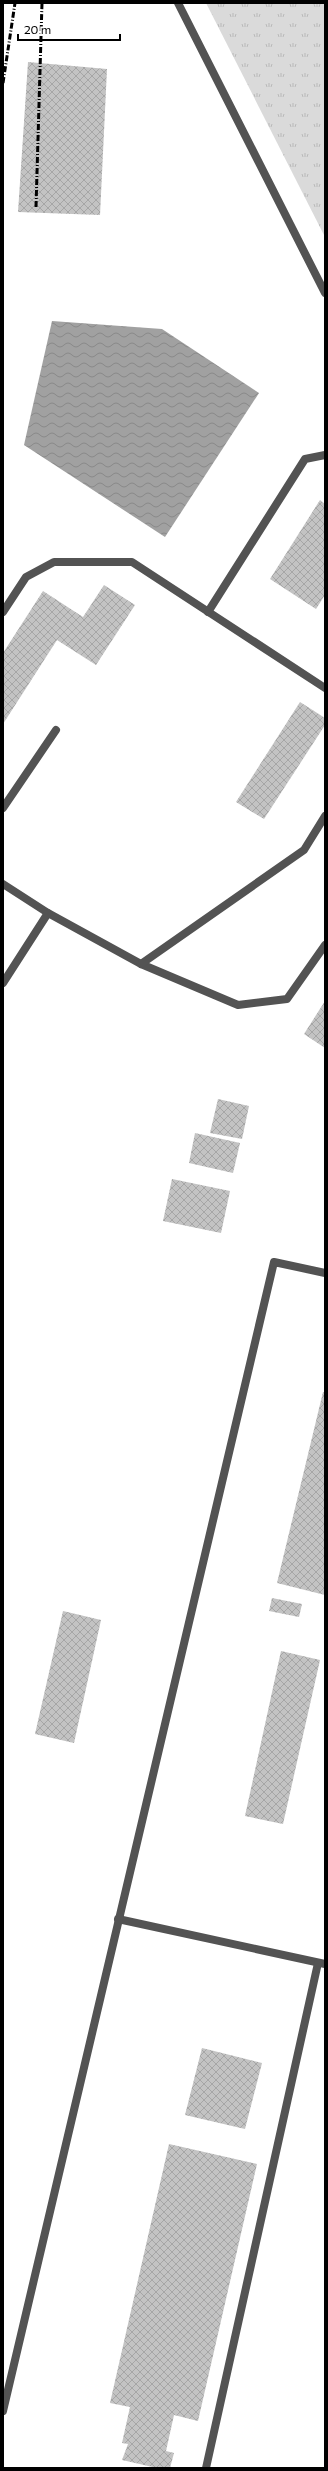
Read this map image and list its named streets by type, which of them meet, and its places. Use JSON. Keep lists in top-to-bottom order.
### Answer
{
  "scale_bar": "20 m"
}
